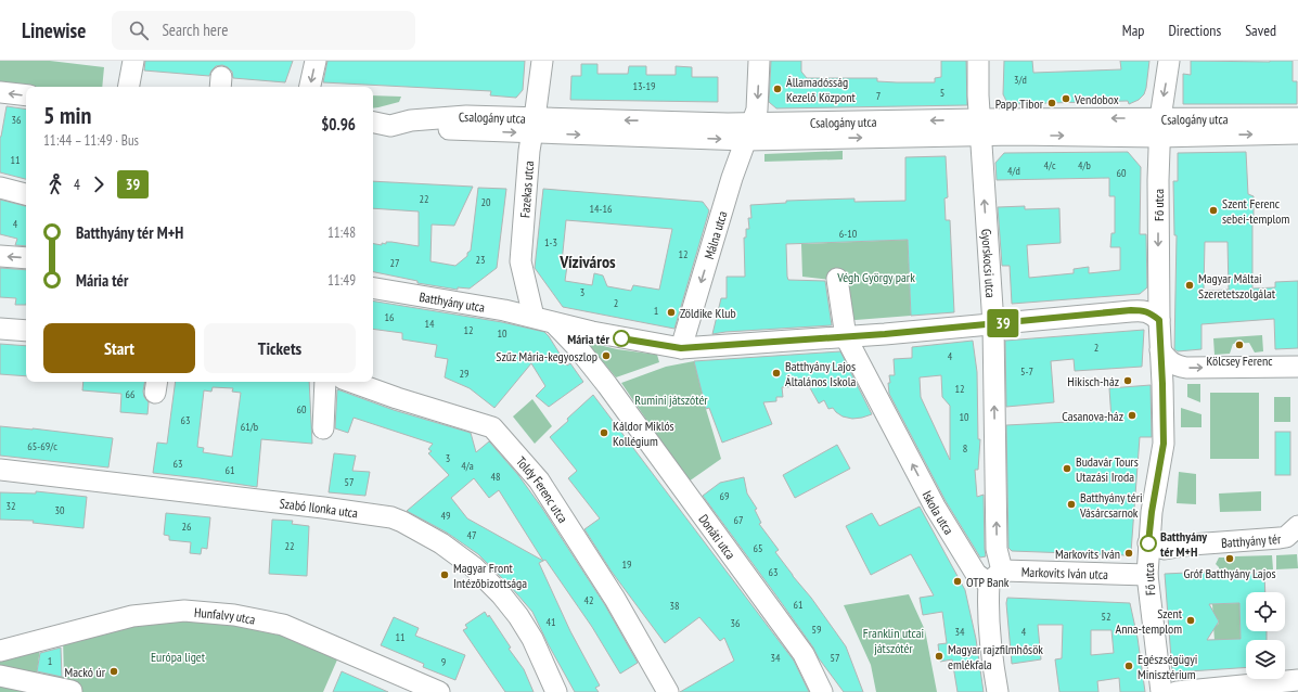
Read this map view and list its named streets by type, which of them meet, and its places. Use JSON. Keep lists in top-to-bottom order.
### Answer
{
  "streets": {
    "street": [
      "Csalogány utca",
      "Fazekas utca",
      "Fő utca",
      "Málna utca",
      "Gyorskocsi utca",
      "Batthyány utca",
      "Toldy Ferenc utca",
      "Szabó Ilonka utca",
      "Iskola utca",
      "Donáti utca",
      "Batthyány tér",
      "Markovits Iván utca",
      "Hunfalvy utca"
    ]
  },
  "crossings": [
    ["Csalogány utca", "Fazekas utca"],
    ["Csalogány utca", "Fő utca"],
    ["Csalogány utca", "Málna utca"],
    ["Csalogány utca", "Gyorskocsi utca"],
    ["Fazekas utca", "Batthyány utca"],
    ["Fazekas utca", "Donáti utca"],
    ["Fő utca", "Batthyány tér"],
    ["Fő utca", "Markovits Iván utca"],
    ["Gyorskocsi utca", "Iskola utca"],
    ["Gyorskocsi utca", "Markovits Iván utca"],
    ["Batthyány utca", "Donáti utca"],
    ["Iskola utca", "Markovits Iván utca"]
  ],
  "one_way": ["Fő utca", "Málna utca", "Iskola utca"],
  "districts": ["Víziváros"],
  "parks": [
    "Végh György park",
    "Rumini játszótér",
    "Franklin utcai játszótér",
    "Európa liget"
  ],
  "places": [
    "Államadósság Kezelő Központ",
    "Vendobox",
    "Papp Tibor",
    "Szent Ferenc sebei-templom",
    "Magyar Máltai Szeretetszolgálat",
    "Zöldike Klub",
    "Mária tér",
    "Kölcsey Ferenc",
    "Szűz Mária-kegyoszlop",
    "Batthyány Lajos Általános Iskola",
    "Hikisch-ház",
    "Casanova-ház",
    "Káldor Miklós Kollégium",
    "Budavár Tours Utazási Iroda",
    "Batthyány téri Vásárcsarnok",
    "Batthyány tér M+H",
    "Markovits Iván",
    "Gróf Batthyány Lajos",
    "Magyar Front Intézőbizottsága",
    "OTP Bank",
    "Szent Anna-templom",
    "Magyar rajzfilmhősök emlékfala",
    "Egészségügyi Minisztérium",
    "Mackó úr"
  ],
  "lines": ["bus line 39"],
  "house_numbers": [
    "3/d",
    "13-19",
    "5",
    "7",
    "36",
    "11",
    "4/c",
    "4/b",
    "4/d",
    "60",
    "22",
    "20",
    "14-16",
    "4",
    "6-10",
    "1-3",
    "12",
    "23",
    "27",
    "3",
    "2",
    "1",
    "16",
    "14",
    "12",
    "10",
    "2",
    "4",
    "5-7",
    "29",
    "12",
    "66",
    "60",
    "10",
    "63",
    "61/b",
    "65-69/c",
    "8",
    "3",
    "63",
    "4/a",
    "61",
    "48",
    "57",
    "69",
    "32",
    "30",
    "49",
    "67",
    "26",
    "47",
    "22",
    "65",
    "19",
    "63",
    "42",
    "61",
    "38",
    "52",
    "41",
    "36",
    "59",
    "34",
    "4",
    "11",
    "34",
    "57",
    "1",
    "9"
  ],
  "page": {
    "header": "Linewise",
    "search": "Search here",
    "nav": ["Map", "Directions", "Saved"],
    "on_map": "39",
    "heading": ["5 min", "11:44 – 11:49 · Bus", "$0.96"],
    "legs": ["4", "39"],
    "list": [
      {
        "name": "Batthyány tér M+H",
        "value": "11:48"
      },
      {
        "name": "Mária tér",
        "value": "11:49"
      }
    ],
    "buttons": ["Start", "Tickets"]
  }
}
